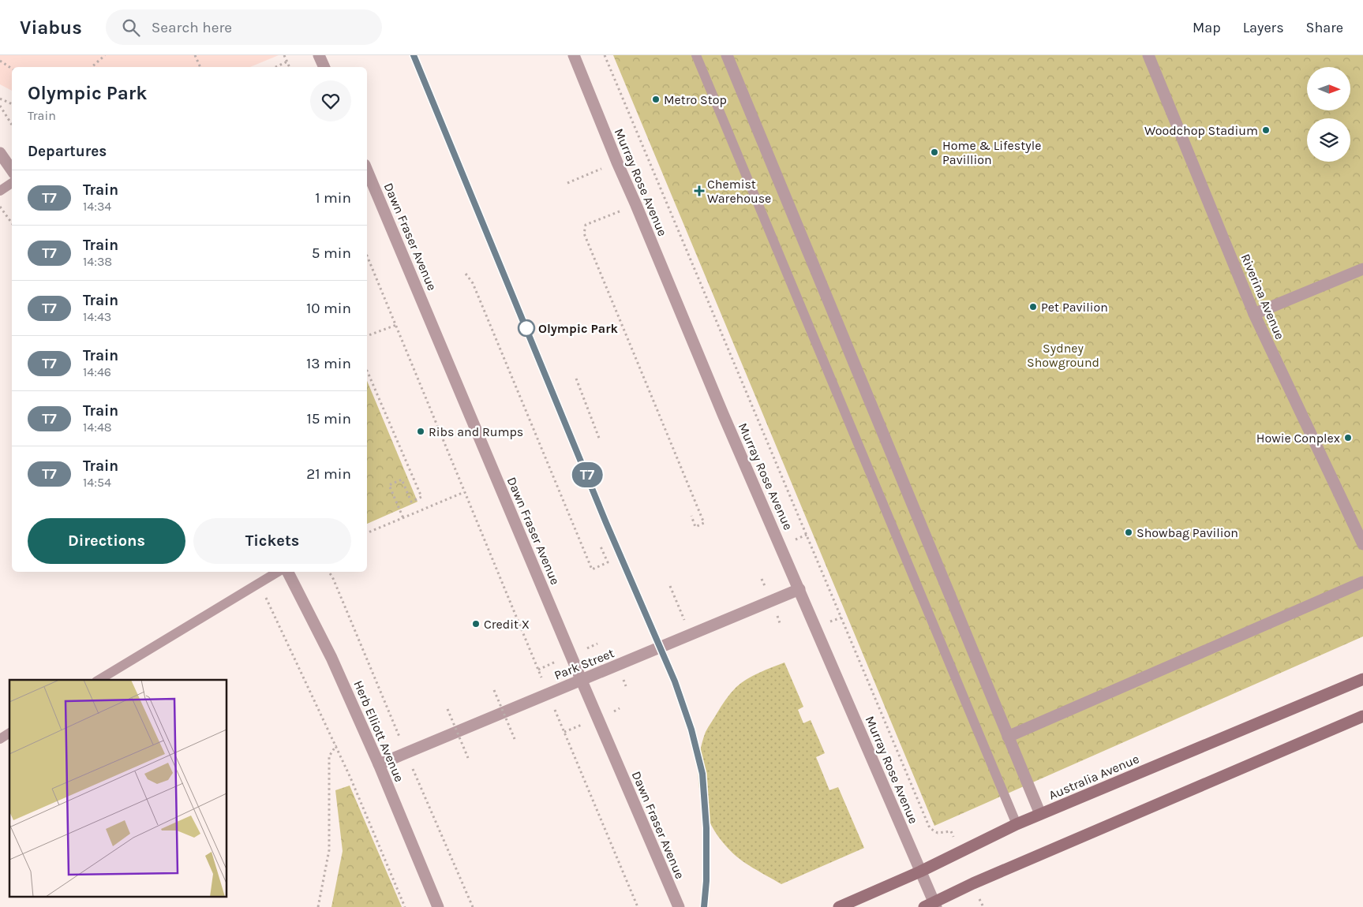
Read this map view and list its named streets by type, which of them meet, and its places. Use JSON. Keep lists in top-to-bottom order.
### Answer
{
  "streets": {
    "main road": ["Australia Avenue"],
    "street": [
      "Murray Rose Avenue",
      "Dawn Fraser Avenue",
      "Riverina Avenue",
      "Park Street",
      "Herb Elliott Avenue"
    ]
  },
  "crossings": [
    ["Murray Rose Avenue", "Park Street"],
    ["Murray Rose Avenue", "Australia Avenue"],
    ["Dawn Fraser Avenue", "Park Street"],
    ["Park Street", "Herb Elliott Avenue"]
  ],
  "parks": ["Sydney Showground"],
  "places": {
    "other": [
      "Metro Stop",
      "Woodchop Stadium",
      "Home & Lifestyle Pavillion",
      "Pet Pavilion",
      "Olympic Park",
      "Ribs and Rumps",
      "Howie Conplex",
      "Showbag Pavilion",
      "Credit X"
    ],
    "health": ["Chemist Warehouse"]
  },
  "north": "right",
  "page": {
    "header": "Viabus",
    "search": "Search here",
    "nav": ["Map", "Layers", "Share"],
    "on_map": "T7",
    "heading": [
      ["Olympic Park", "Train"],
      "Departures"
    ],
    "list": [
      {
        "mark": "T7",
        "name": "Train",
        "note": "14:34",
        "value": "1 min"
      },
      {
        "mark": "T7",
        "name": "Train",
        "note": "14:38",
        "value": "5 min"
      },
      {
        "mark": "T7",
        "name": "Train",
        "note": "14:43",
        "value": "10 min"
      },
      {
        "mark": "T7",
        "name": "Train",
        "note": "14:46",
        "value": "13 min"
      },
      {
        "mark": "T7",
        "name": "Train",
        "note": "14:48",
        "value": "15 min"
      },
      {
        "mark": "T7",
        "name": "Train",
        "note": "14:54",
        "value": "21 min"
      }
    ],
    "buttons": ["Directions", "Tickets"]
  }
}
